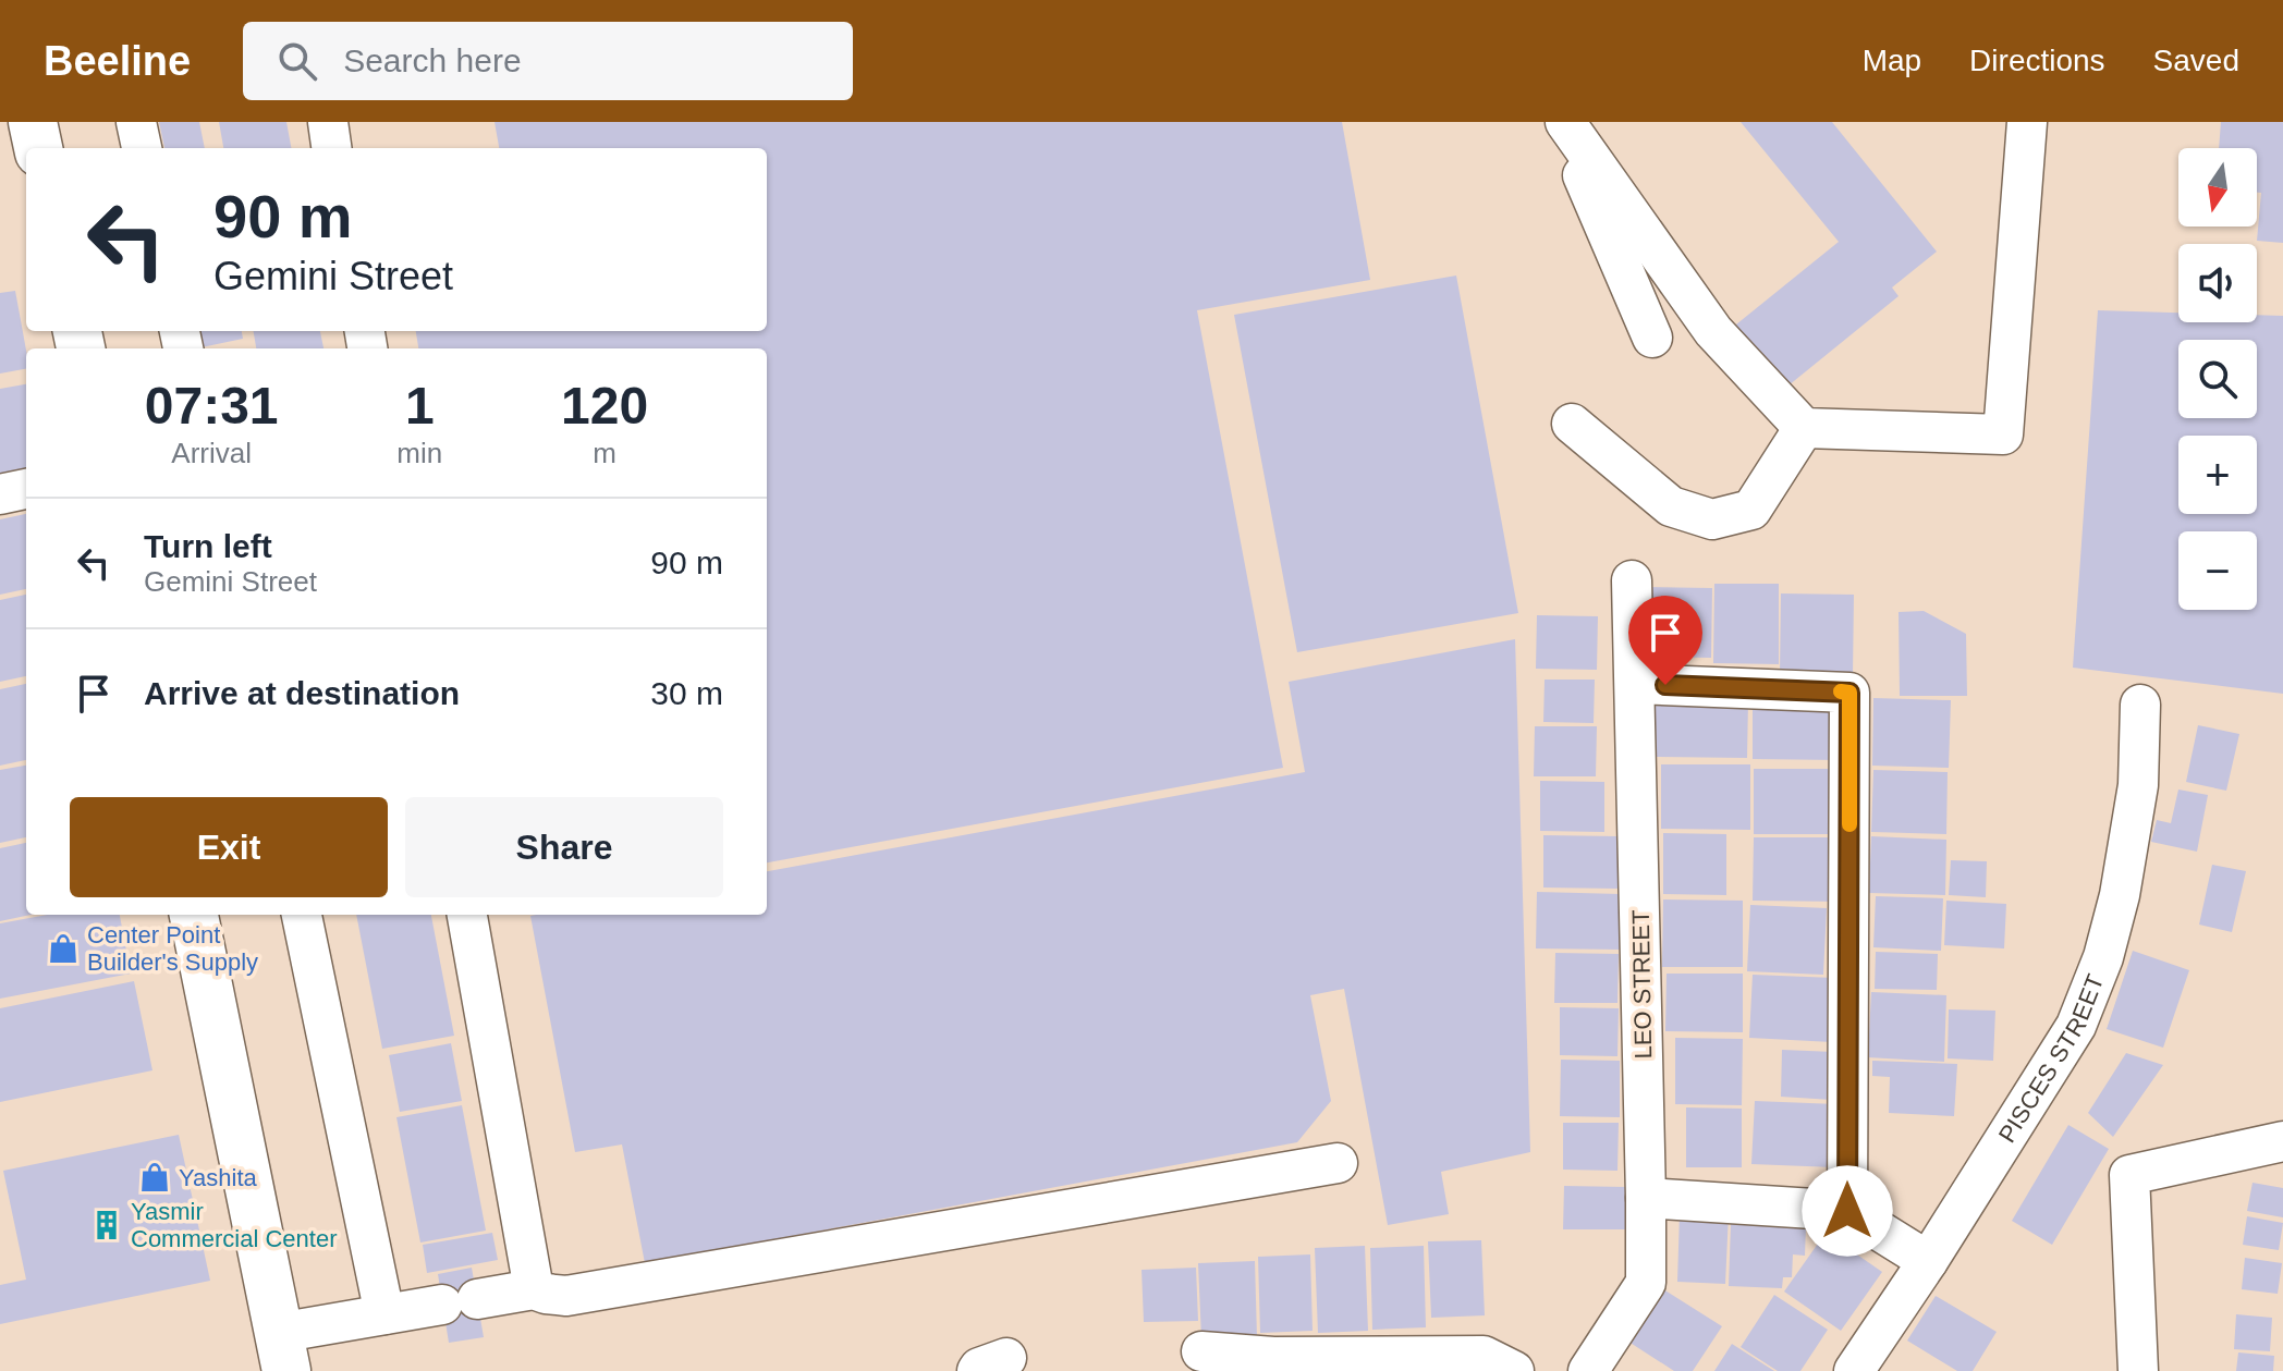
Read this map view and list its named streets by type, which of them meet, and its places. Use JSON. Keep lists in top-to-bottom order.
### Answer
{
  "streets": {
    "street": ["LEO STREET", "PISCES STREET"]
  },
  "places": {
    "shop": ["Center Point Builder's Supply", "Yashita"],
    "building": ["Yasmir Commercial Center"]
  },
  "north": "bottom",
  "page": {
    "header": "Beeline",
    "search": "Search here",
    "nav": ["Map", "Directions", "Saved"],
    "map_buttons": ["+", "−"],
    "turn": ["90 m", "Gemini Street"],
    "eta": [
      "07:31",
      "Arrival",
      "1",
      "min",
      "120",
      "m"
    ],
    "list": [
      {
        "name": "Turn left",
        "note": "Gemini Street",
        "value": "90 m"
      },
      {
        "name": "Arrive at destination",
        "value": "30 m"
      }
    ],
    "buttons": ["Exit", "Share"]
  }
}
